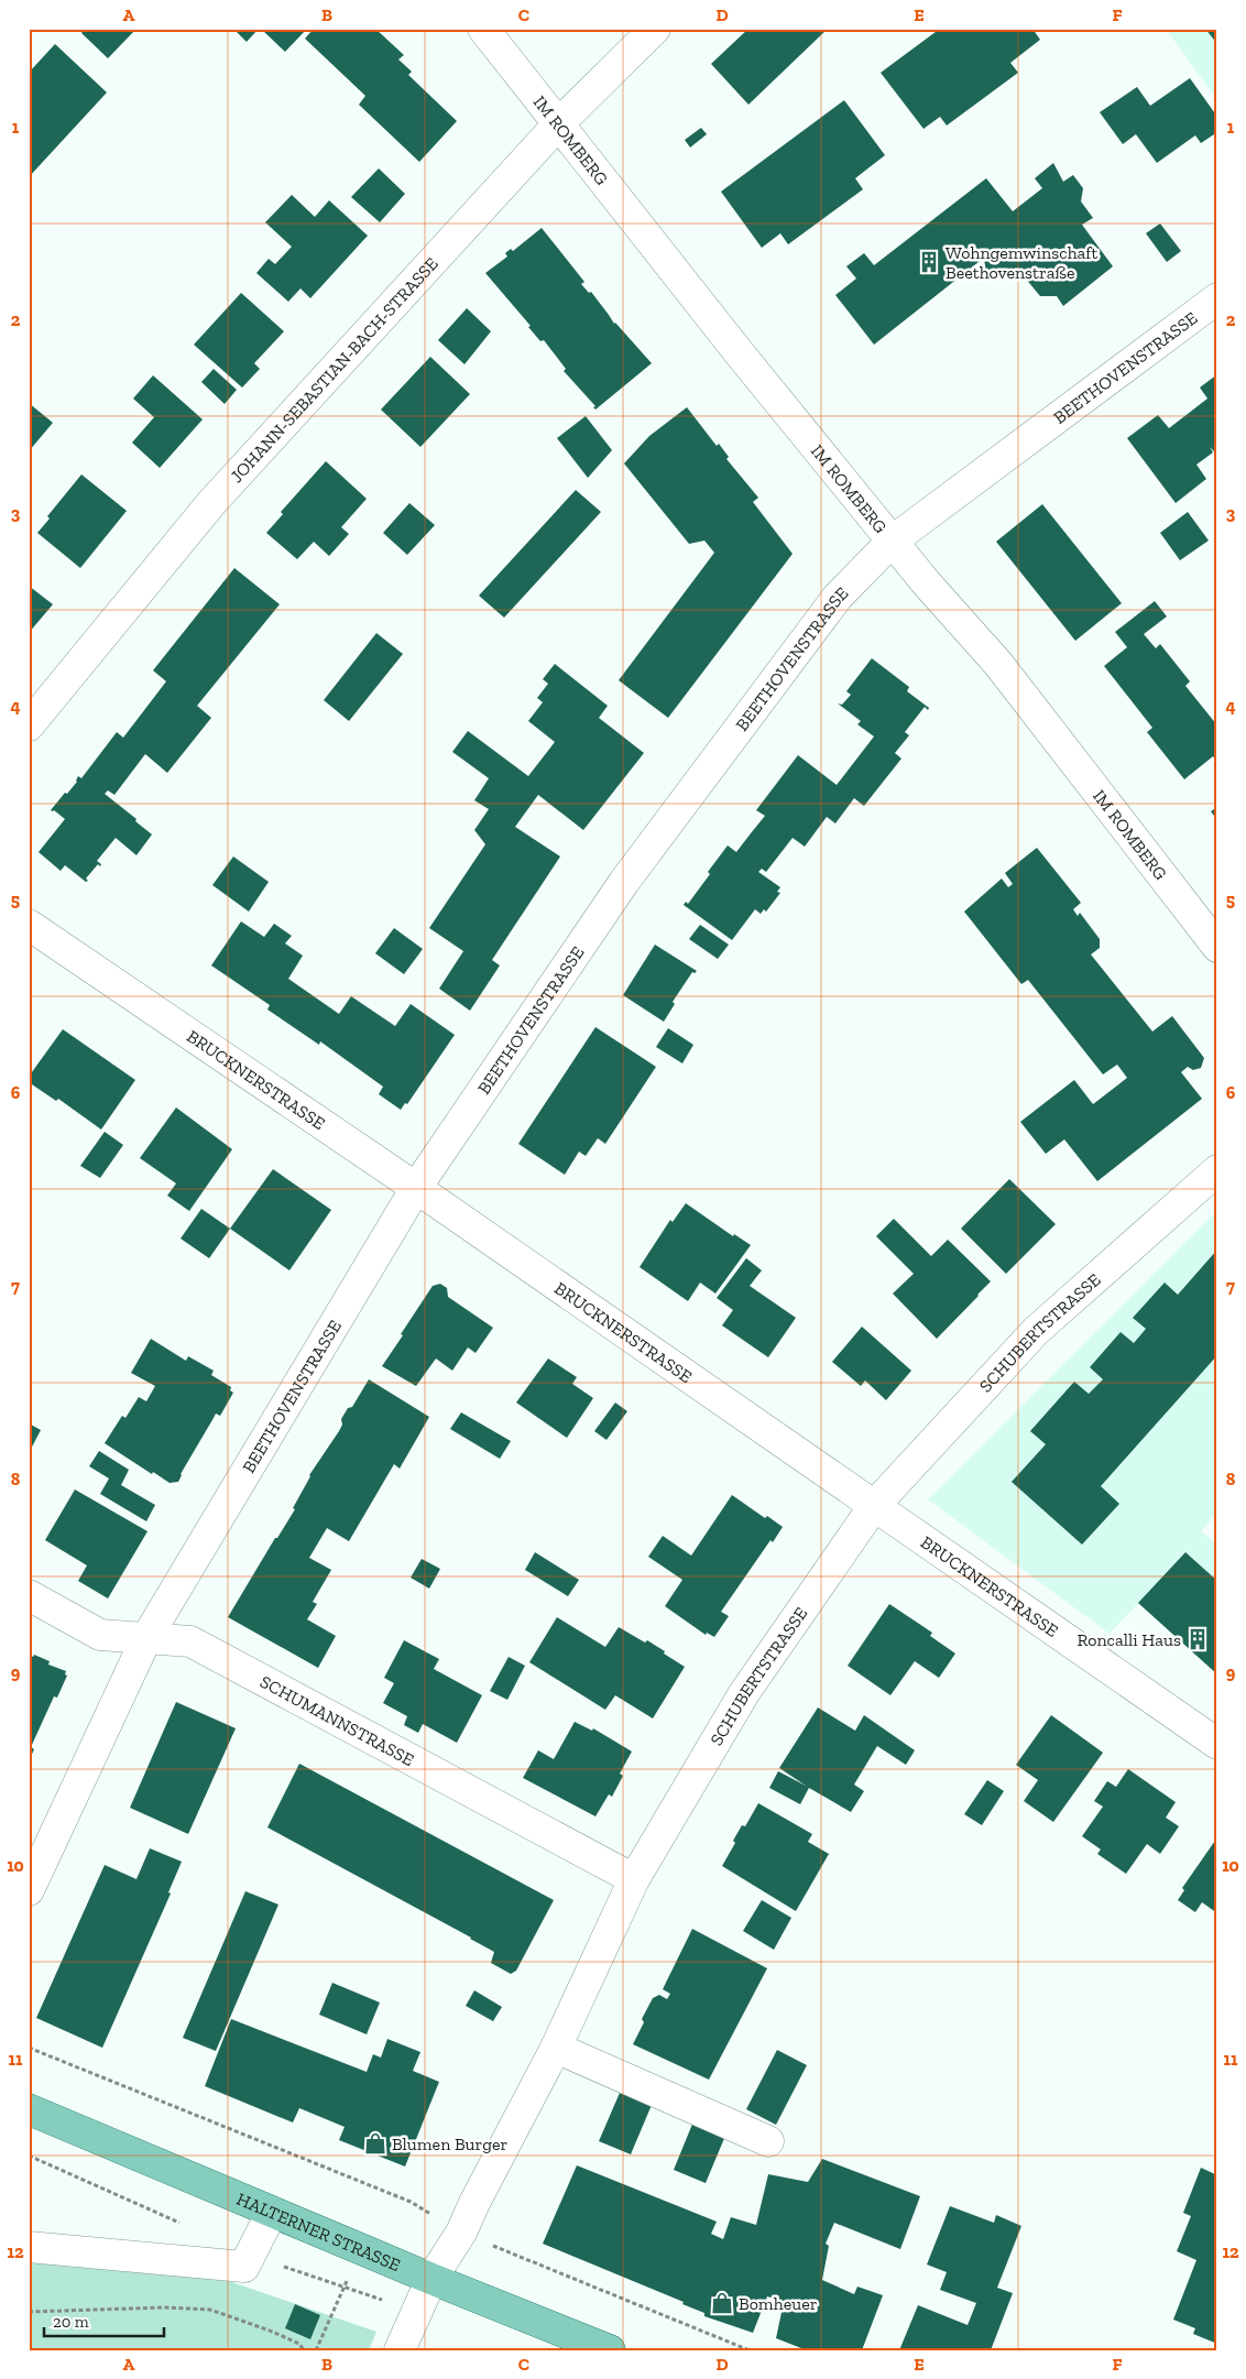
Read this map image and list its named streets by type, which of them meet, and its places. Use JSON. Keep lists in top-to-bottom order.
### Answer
{
  "streets": {
    "main road": ["HALTERNER STRASSE"],
    "street": [
      "IM ROMBERG",
      "BEETHOVENSTRASSE",
      "JOHANN-SEBASTIAN-BACH-STRASSE",
      "BRUCKNERSTRASSE",
      "SCHUBERTSTRASSE",
      "SCHUMANNSTRASSE"
    ]
  },
  "crossings": [
    ["IM ROMBERG", "BEETHOVENSTRASSE"],
    ["IM ROMBERG", "JOHANN-SEBASTIAN-BACH-STRASSE"],
    ["BEETHOVENSTRASSE", "BRUCKNERSTRASSE"],
    ["BEETHOVENSTRASSE", "SCHUMANNSTRASSE"],
    ["BRUCKNERSTRASSE", "SCHUBERTSTRASSE"],
    ["SCHUBERTSTRASSE", "SCHUMANNSTRASSE"],
    ["SCHUBERTSTRASSE", "HALTERNER STRASSE"]
  ],
  "places": {
    "building": ["Wohngemwinschaft Beethovenstraße", "Roncalli Haus"],
    "shop": ["Blumen Burger", "Bomheuer"]
  },
  "scale_bar": "20 m",
  "grid": {
    "columns": [
      "A",
      "B",
      "C",
      "D",
      "E",
      "F"
    ],
    "rows": [
      "1",
      "2",
      "3",
      "4",
      "5",
      "6",
      "7",
      "8",
      "9",
      "10",
      "11",
      "12"
    ]
  }
}
